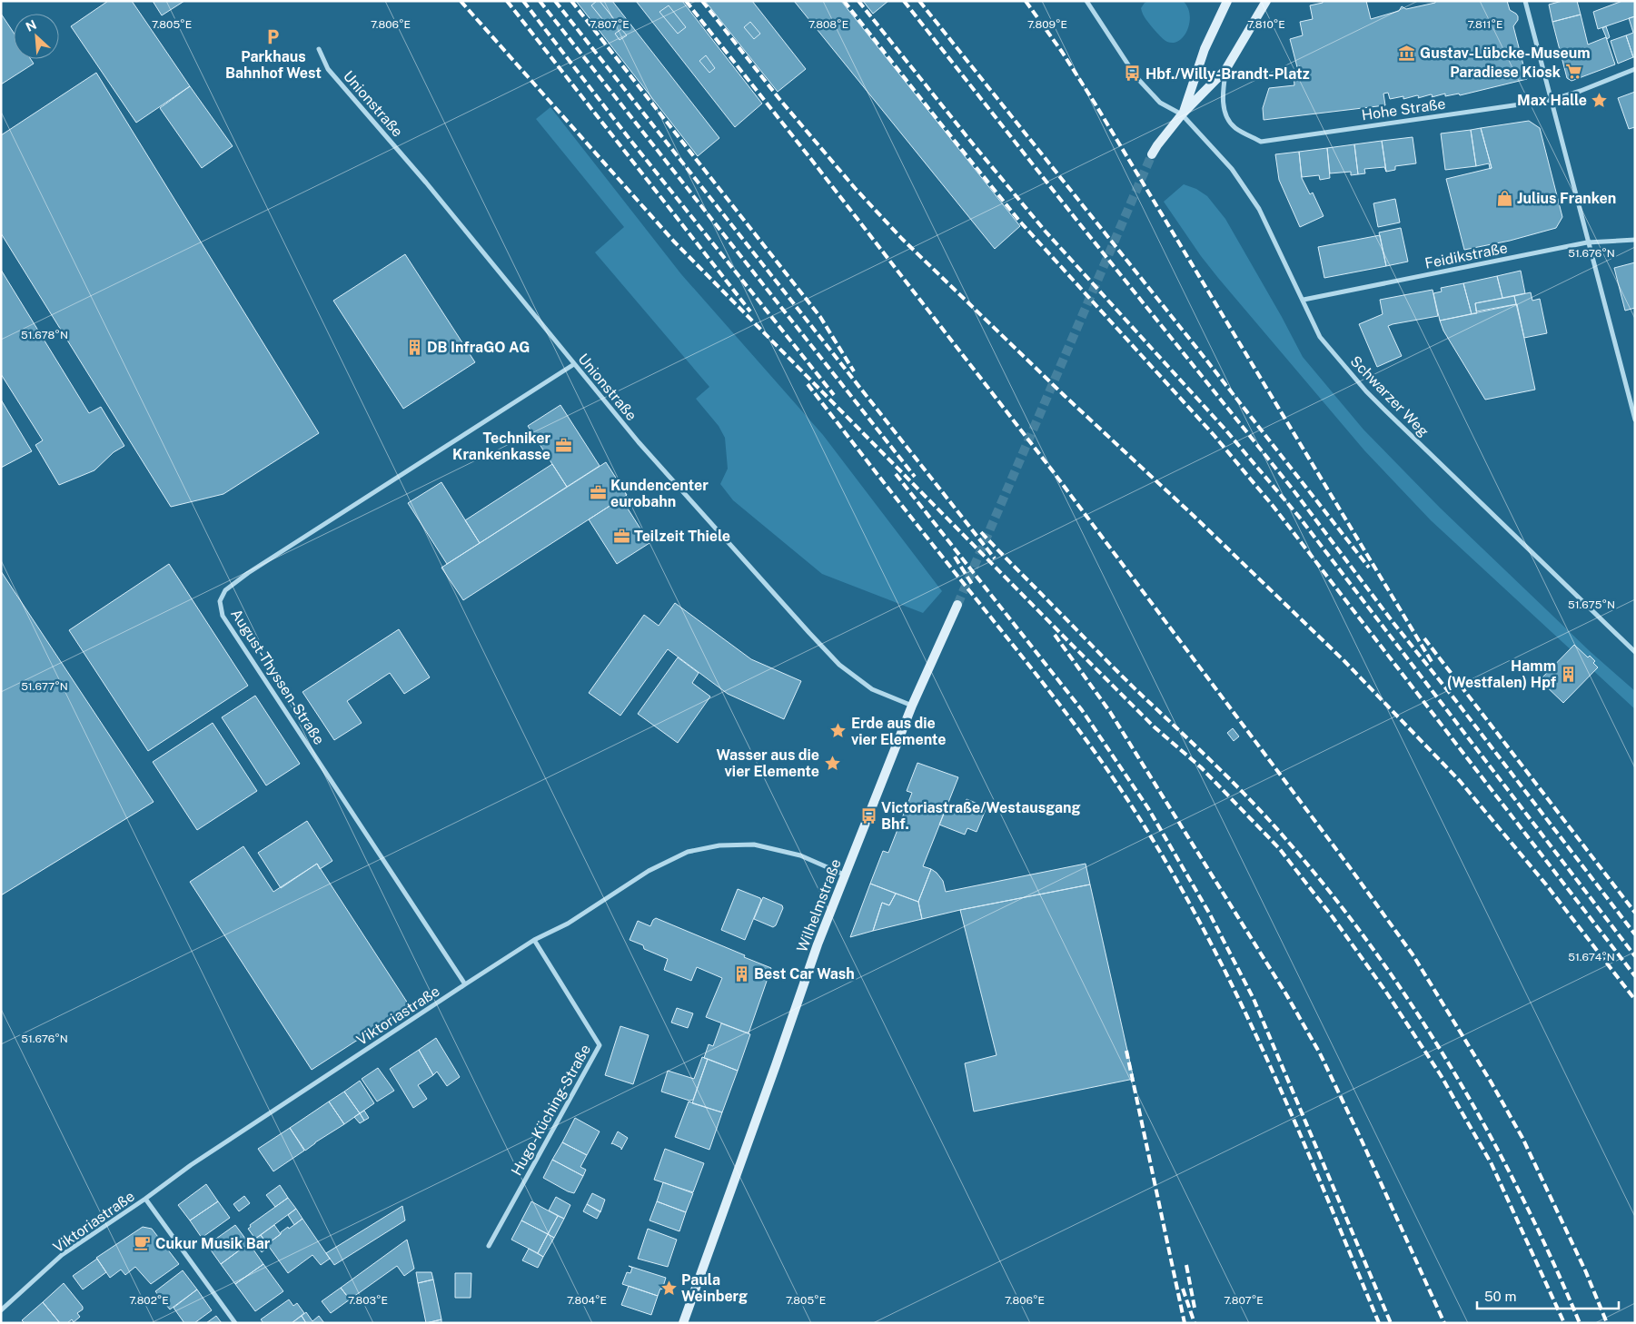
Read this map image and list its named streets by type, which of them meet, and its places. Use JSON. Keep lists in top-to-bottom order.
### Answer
{
  "streets": {
    "main road": ["Wilhelmstraße"],
    "street": [
      "Unionstraße",
      "Hohe Straße",
      "Feidikstraße",
      "Schwarzer Weg",
      "August-Thyssen-Straße",
      "Viktoriastraße",
      "Hugo-Küching-Straße"
    ]
  },
  "crossings": [
    ["Unionstraße", "August-Thyssen-Straße"],
    ["Unionstraße", "Wilhelmstraße"],
    ["Feidikstraße", "Schwarzer Weg"],
    ["August-Thyssen-Straße", "Viktoriastraße"],
    ["Wilhelmstraße", "Viktoriastraße"],
    ["Viktoriastraße", "Hugo-Küching-Straße"]
  ],
  "places": {
    "parking": ["Parkhaus Bahnhof West"],
    "museum": ["Gustav-Lübcke-Museum"],
    "supermarket": ["Paradiese Kiosk"],
    "bus stop": ["Hbf./Willy-Brandt-Platz", "Victoriastraße/Westausgang Bhf."],
    "place": [
      "Max Halle",
      "Erde aus die vier Elemente",
      "Wasser aus die vier Elemente",
      "Paula Weinberg"
    ],
    "shop": ["Julius Franken"],
    "building": ["DB InfraGO AG", "Hamm (Westfalen) Hpf", "Best Car Wash"],
    "office": ["Techniker Krankenkasse", "Kundencenter eurobahn", "Teilzeit Thiele"],
    "cafe": ["Cukur Musik Bar"]
  },
  "scale_bar": "50 m",
  "north": "top left",
  "coordinates": [
    "7.809°E",
    "7.810°E",
    "7.805°E",
    "7.806°E",
    "7.807°E",
    "7.808°E",
    "7.811°E",
    "51.676°N",
    "51.678°N",
    "51.675°N",
    "51.677°N",
    "51.674°N",
    "7.802°E",
    "7.803°E",
    "7.804°E"
  ]
}
